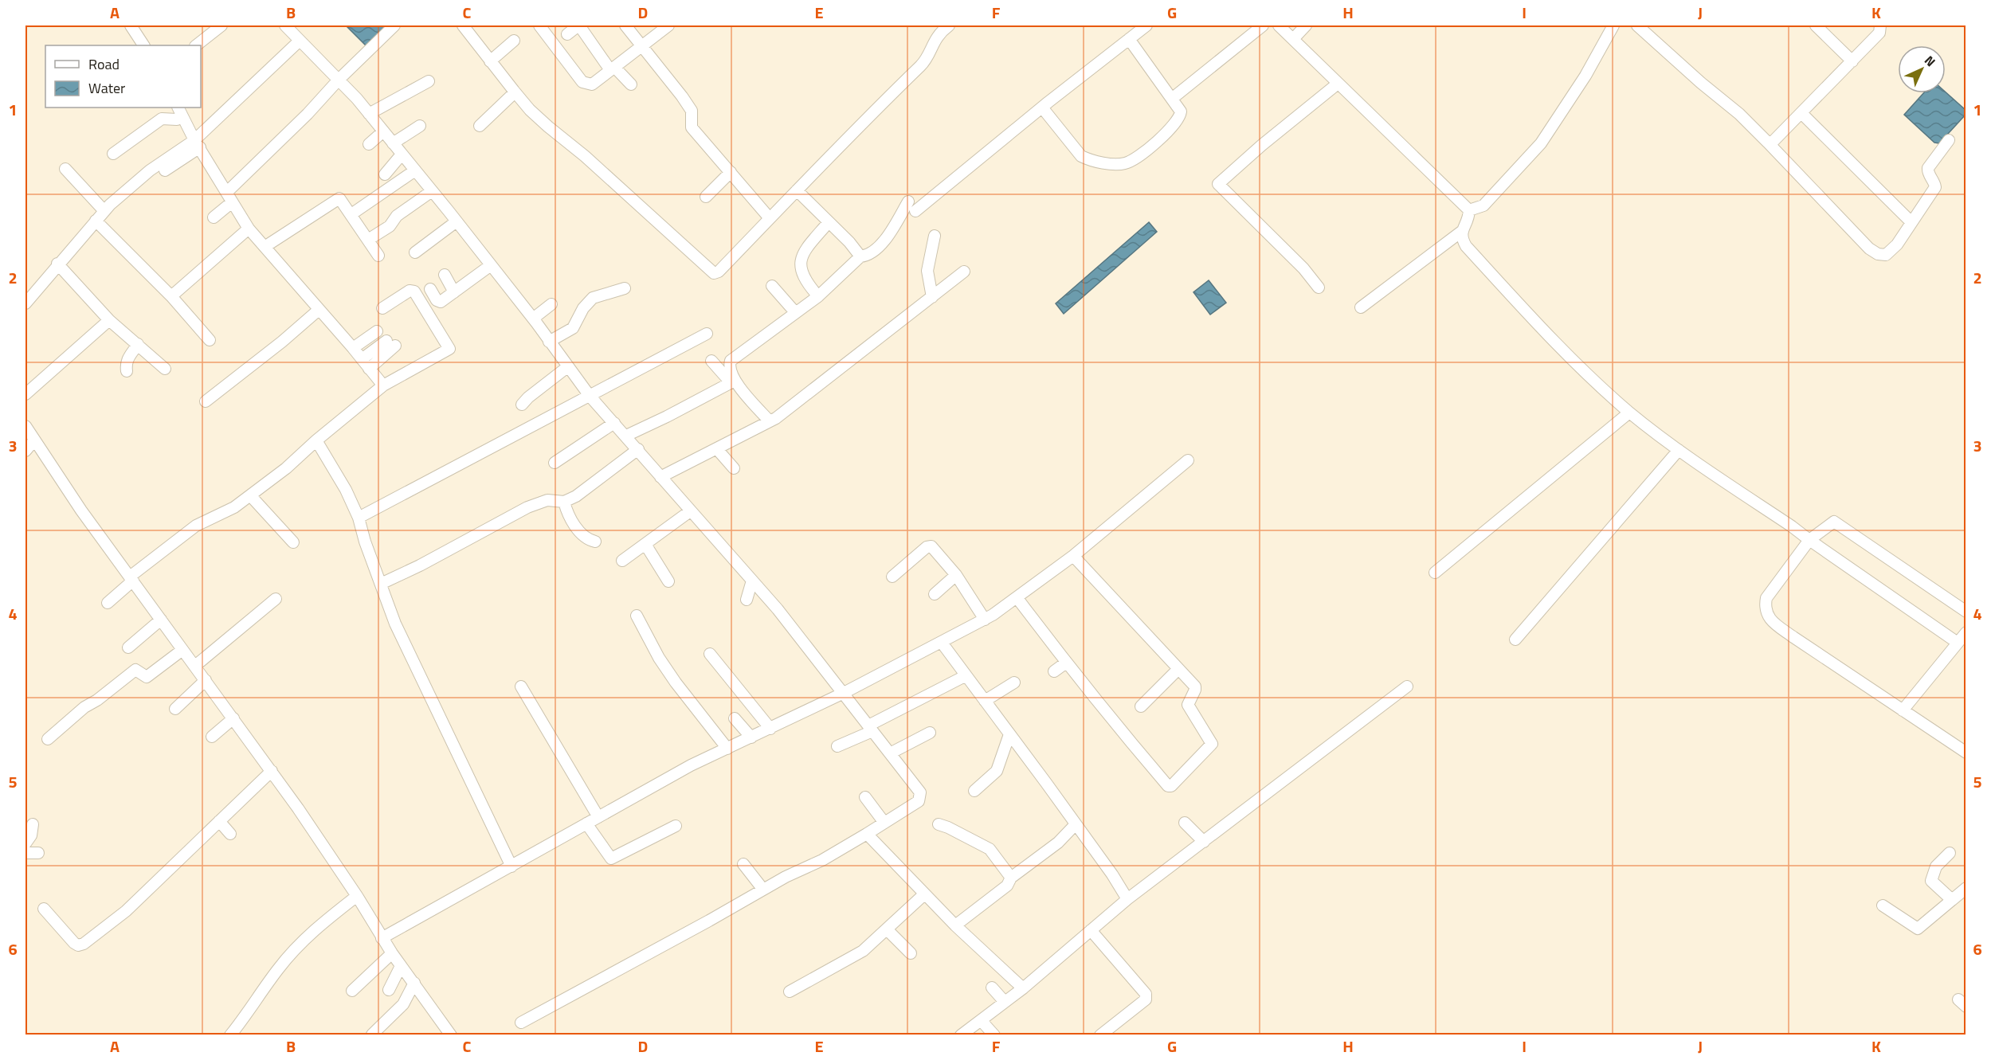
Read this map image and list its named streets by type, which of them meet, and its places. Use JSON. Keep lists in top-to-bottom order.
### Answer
{
  "legend": ["Road", "Water"],
  "north": "top right",
  "grid": {
    "columns": [
      "A",
      "B",
      "C",
      "D",
      "E",
      "F",
      "G",
      "H",
      "I",
      "J",
      "K"
    ],
    "rows": [
      "1",
      "2",
      "3",
      "4",
      "5",
      "6"
    ]
  }
}
